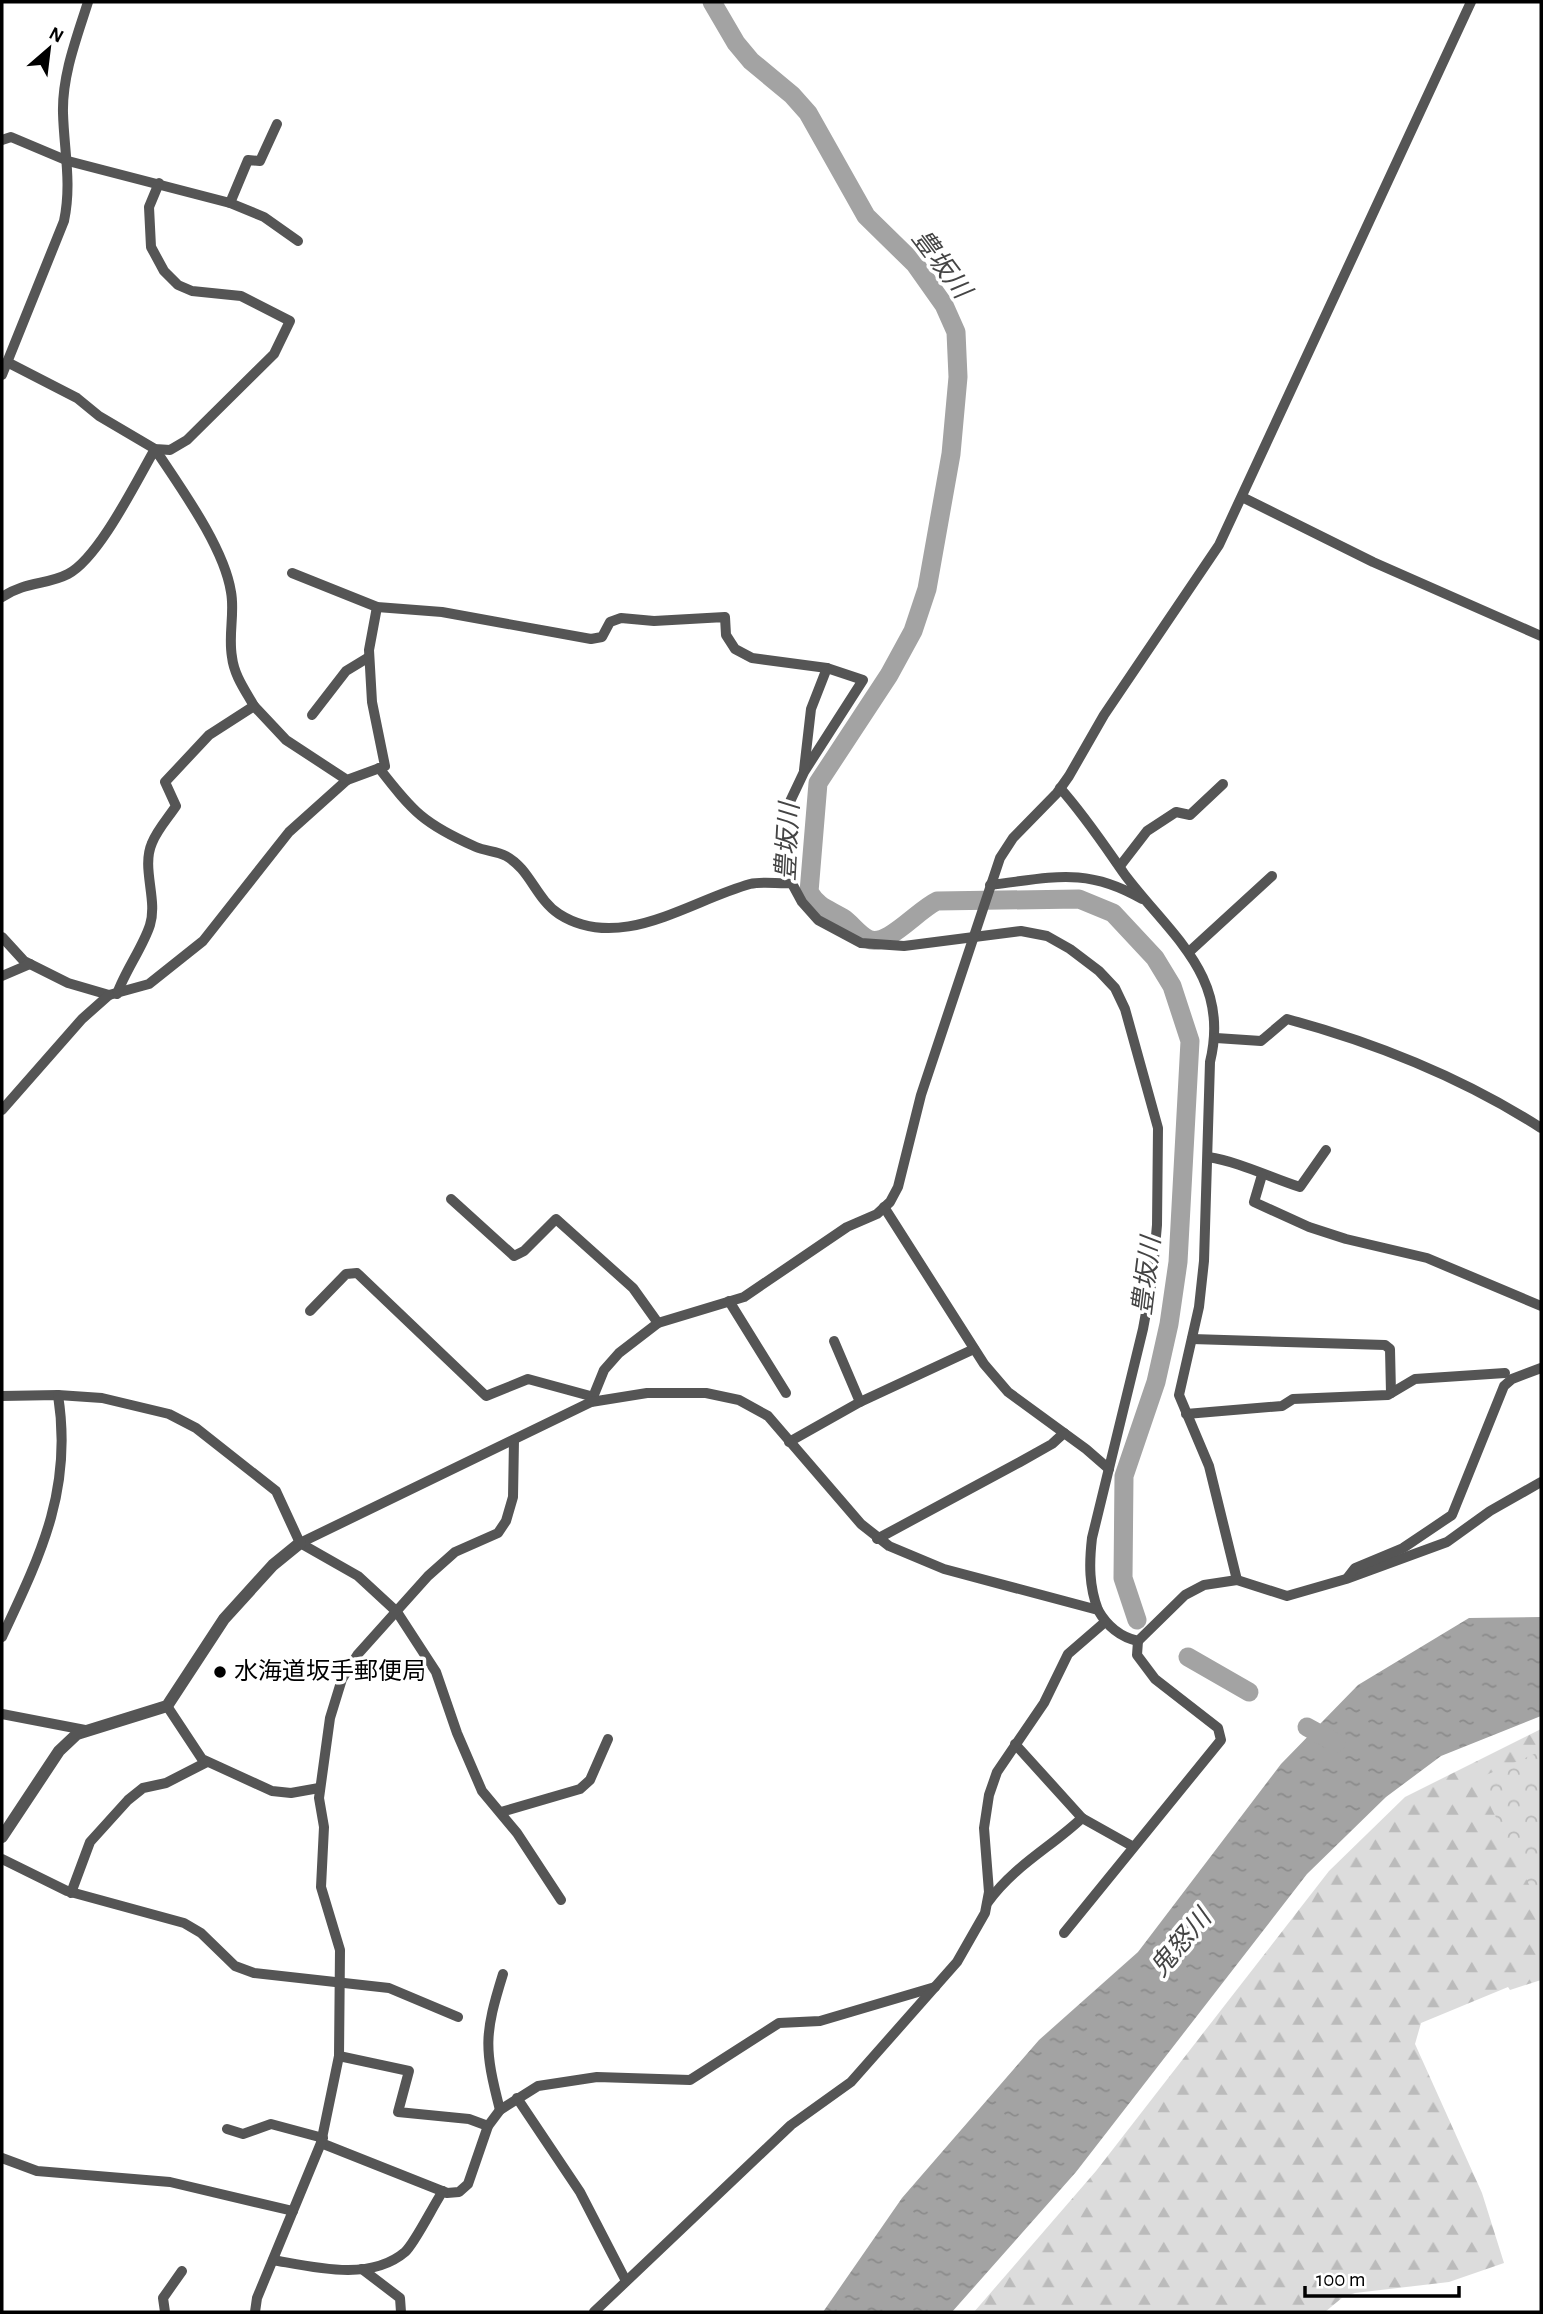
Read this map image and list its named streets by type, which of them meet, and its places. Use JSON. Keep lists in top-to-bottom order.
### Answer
{
  "water": ["豊坂川", "鬼怒川"],
  "places": ["水海道坂手郵便局"],
  "scale_bar": "100 m",
  "north": "top right"
}
